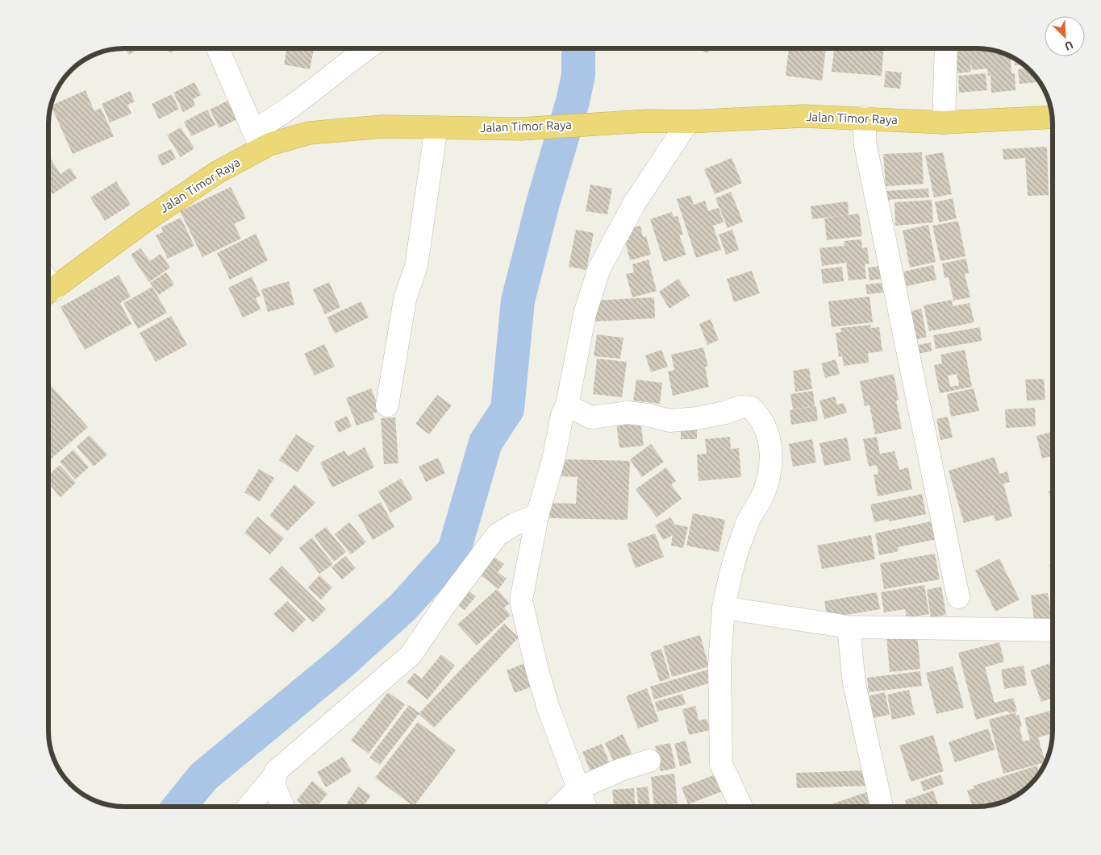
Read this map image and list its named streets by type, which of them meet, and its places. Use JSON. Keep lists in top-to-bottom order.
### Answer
{
  "streets": {
    "highway": ["Jalan Timor Raya"]
  },
  "north": "bottom right"
}
